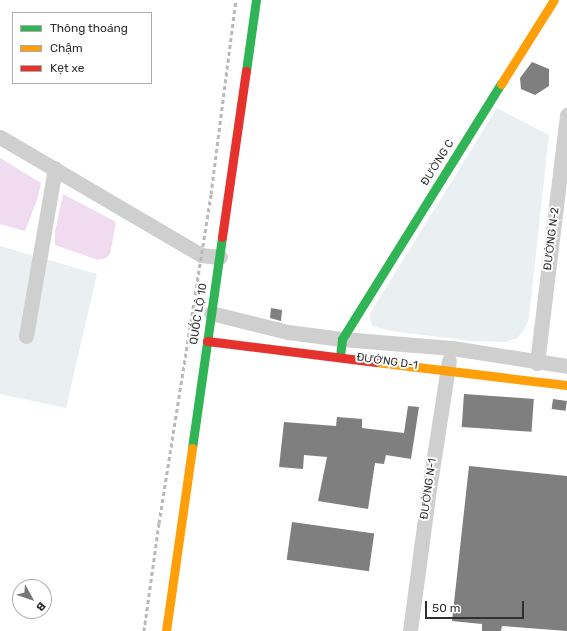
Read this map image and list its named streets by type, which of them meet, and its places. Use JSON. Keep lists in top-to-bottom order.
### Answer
{
  "streets": {
    "main road": ["ĐƯỜNG C", "QUỐC LỘ 10", "ĐƯỜNG D-1"],
    "street": ["ĐƯỜNG N-2", "ĐƯỜNG N-1"]
  },
  "crossings": [
    ["ĐƯỜNG C", "ĐƯỜNG D-1"],
    ["ĐƯỜNG N-2", "ĐƯỜNG D-1"],
    ["QUỐC LỘ 10", "ĐƯỜNG D-1"],
    ["ĐƯỜNG D-1", "ĐƯỜNG N-1"]
  ],
  "legend": ["Thông thoáng", "Chậm", "Kẹt xe"],
  "scale_bar": "50 m",
  "north": "bottom right"
}
